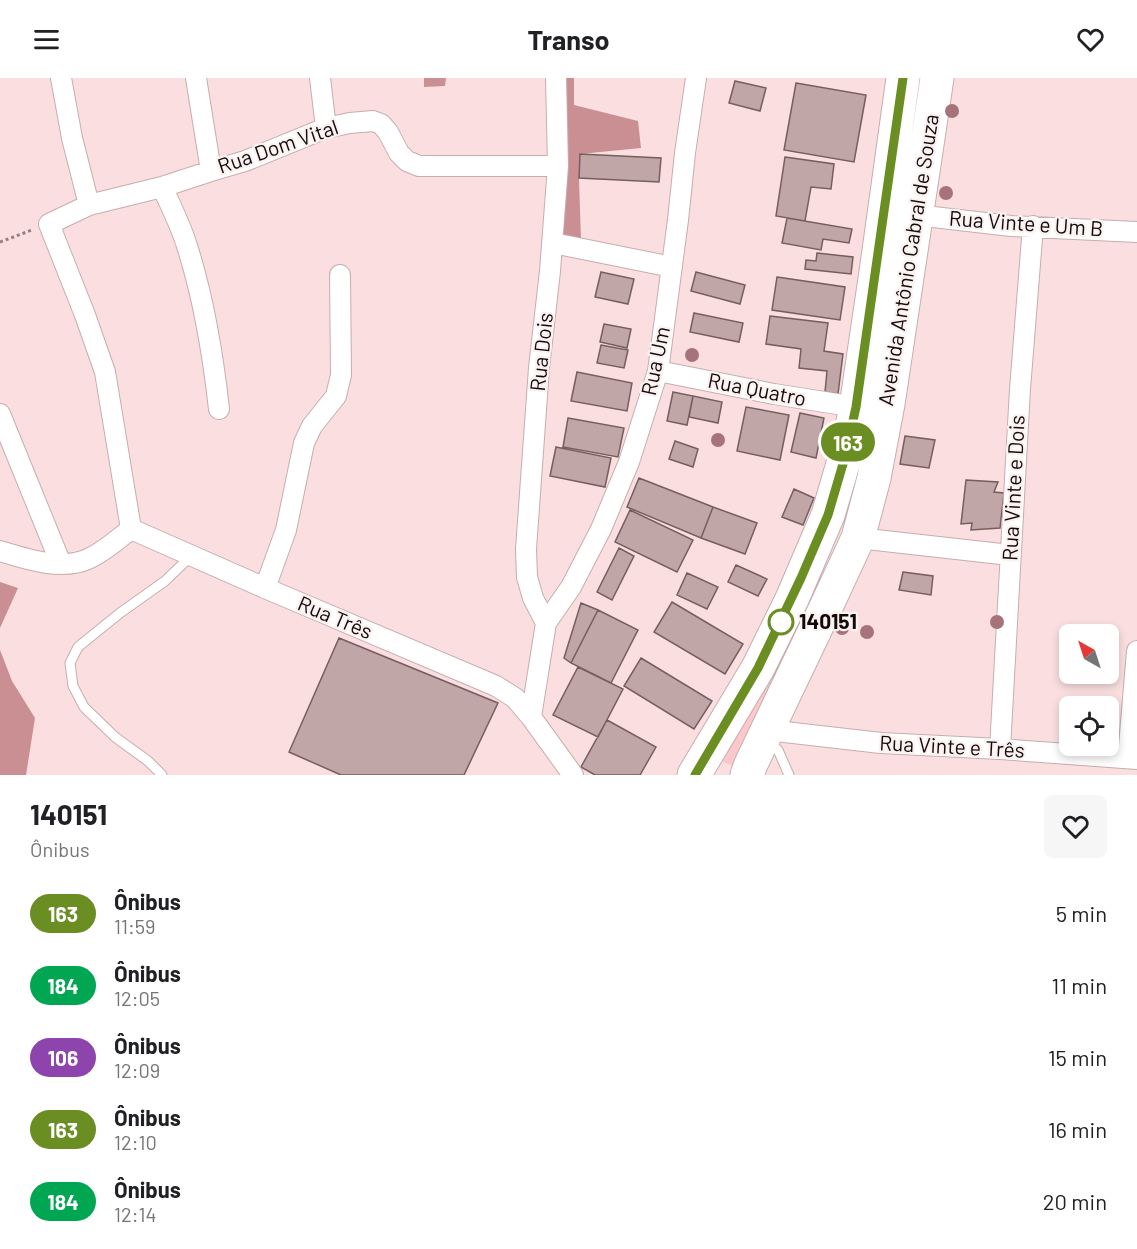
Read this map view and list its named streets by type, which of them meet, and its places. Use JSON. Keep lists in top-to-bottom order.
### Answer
{
  "streets": {
    "highway": ["Avenida Antônio Cabral de Souza"],
    "street": [
      "Rua Dom Vital",
      "Rua Vinte e Um B",
      "Rua Dois",
      "Rua Um",
      "Rua Quatro",
      "Rua Vinte e Dois",
      "Rua Três",
      "Rua Vinte e Três"
    ]
  },
  "crossings": [
    ["Rua Dom Vital", "Rua Dois"],
    ["Rua Vinte e Um B", "Avenida Antônio Cabral de Souza"],
    ["Rua Vinte e Um B", "Rua Vinte e Dois"],
    ["Avenida Antônio Cabral de Souza", "Rua Quatro"],
    ["Avenida Antônio Cabral de Souza", "Rua Vinte e Três"],
    ["Rua Dois", "Rua Um"],
    ["Rua Um", "Rua Quatro"],
    ["Rua Vinte e Dois", "Rua Vinte e Três"]
  ],
  "places": ["140151"],
  "lines": ["bus line 163"],
  "north": "top left",
  "page": {
    "header": "Transo",
    "on_map": "163",
    "heading": ["140151", "Ônibus"],
    "list": [
      {
        "mark": "163",
        "name": "Ônibus",
        "note": "11:59",
        "value": "5 min"
      },
      {
        "mark": "184",
        "name": "Ônibus",
        "note": "12:05",
        "value": "11 min"
      },
      {
        "mark": "106",
        "name": "Ônibus",
        "note": "12:09",
        "value": "15 min"
      },
      {
        "mark": "163",
        "name": "Ônibus",
        "note": "12:10",
        "value": "16 min"
      },
      {
        "mark": "184",
        "name": "Ônibus",
        "note": "12:14",
        "value": "20 min"
      }
    ]
  }
}
